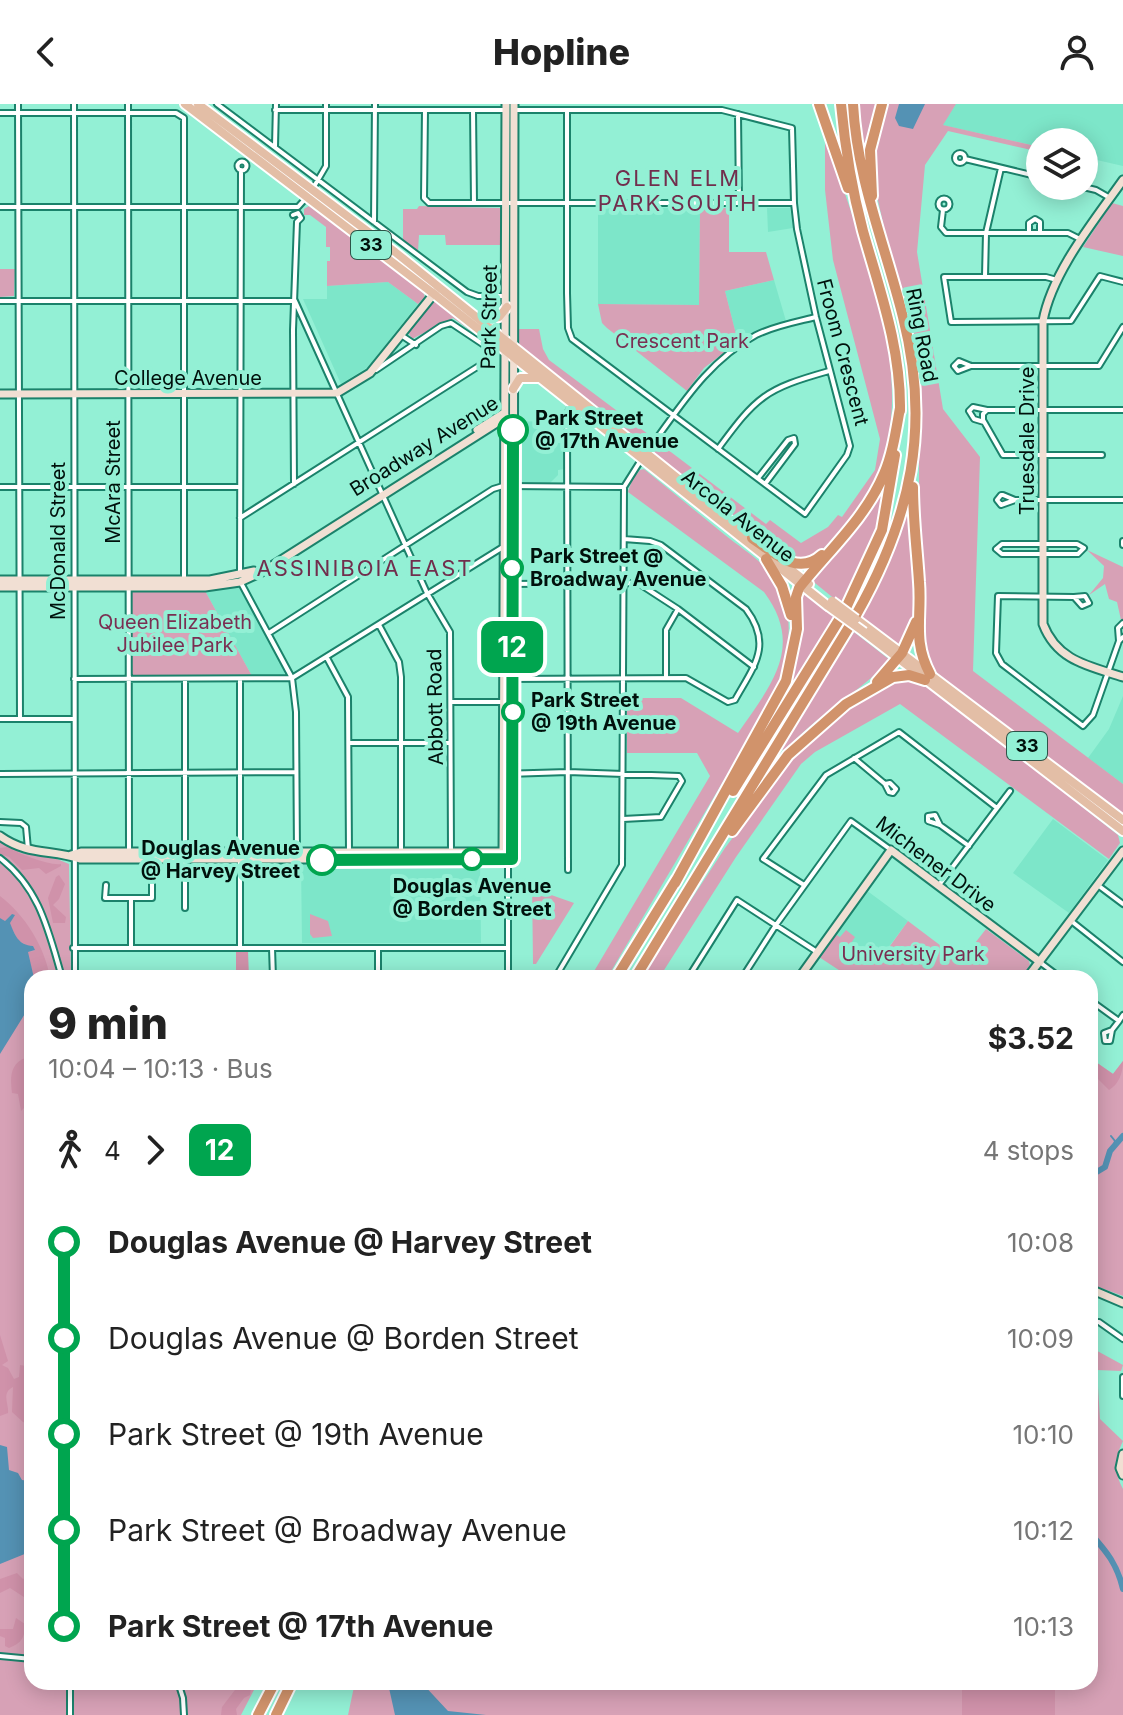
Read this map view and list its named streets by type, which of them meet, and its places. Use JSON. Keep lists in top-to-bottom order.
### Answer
{
  "streets": {
    "highway": ["Ring Road"],
    "main road": ["33", "Arcola Avenue"],
    "street": [
      "Park Street",
      "Froom Crescent",
      "College Avenue",
      "Truesdale Drive",
      "Broadway Avenue",
      "McAra Street",
      "McDonald Street",
      "Abbott Road",
      "Michener Drive"
    ]
  },
  "crossings": [
    ["Park Street", "Froom Crescent"],
    ["Park Street", "Broadway Avenue"],
    ["Park Street", "Arcola Avenue"],
    ["College Avenue", "McAra Street"],
    ["College Avenue", "Arcola Avenue"],
    ["College Avenue", "McDonald Street"],
    ["College Avenue", "Abbott Road"],
    ["Broadway Avenue", "McAra Street"],
    ["Broadway Avenue", "McDonald Street"],
    ["Broadway Avenue", "Abbott Road"]
  ],
  "districts": ["GLEN ELM PARK SOUTH", "ASSINIBOIA EAST"],
  "parks": ["Crescent Park", "Queen Elizabeth Jubilee Park", "University Park"],
  "places": [
    "Park Street @ 17th Avenue",
    "Park Street @ Broadway Avenue",
    "Park Street @ 19th Avenue",
    "Douglas Avenue @ Borden Street",
    "Douglas Avenue @ Harvey Street"
  ],
  "lines": ["bus line 12"],
  "page": {
    "header": "Hopline",
    "on_map": "12",
    "heading": ["9 min", "10:04 – 10:13 · Bus", "$3.52"],
    "legs": ["4", "12", "4 stops"],
    "list": [
      {
        "name": "Douglas Avenue @ Harvey Street",
        "value": "10:08"
      },
      {
        "name": "Douglas Avenue @ Borden Street",
        "value": "10:09"
      },
      {
        "name": "Park Street @ 19th Avenue",
        "value": "10:10"
      },
      {
        "name": "Park Street @ Broadway Avenue",
        "value": "10:12"
      },
      {
        "name": "Park Street @ 17th Avenue",
        "value": "10:13"
      }
    ]
  }
}
